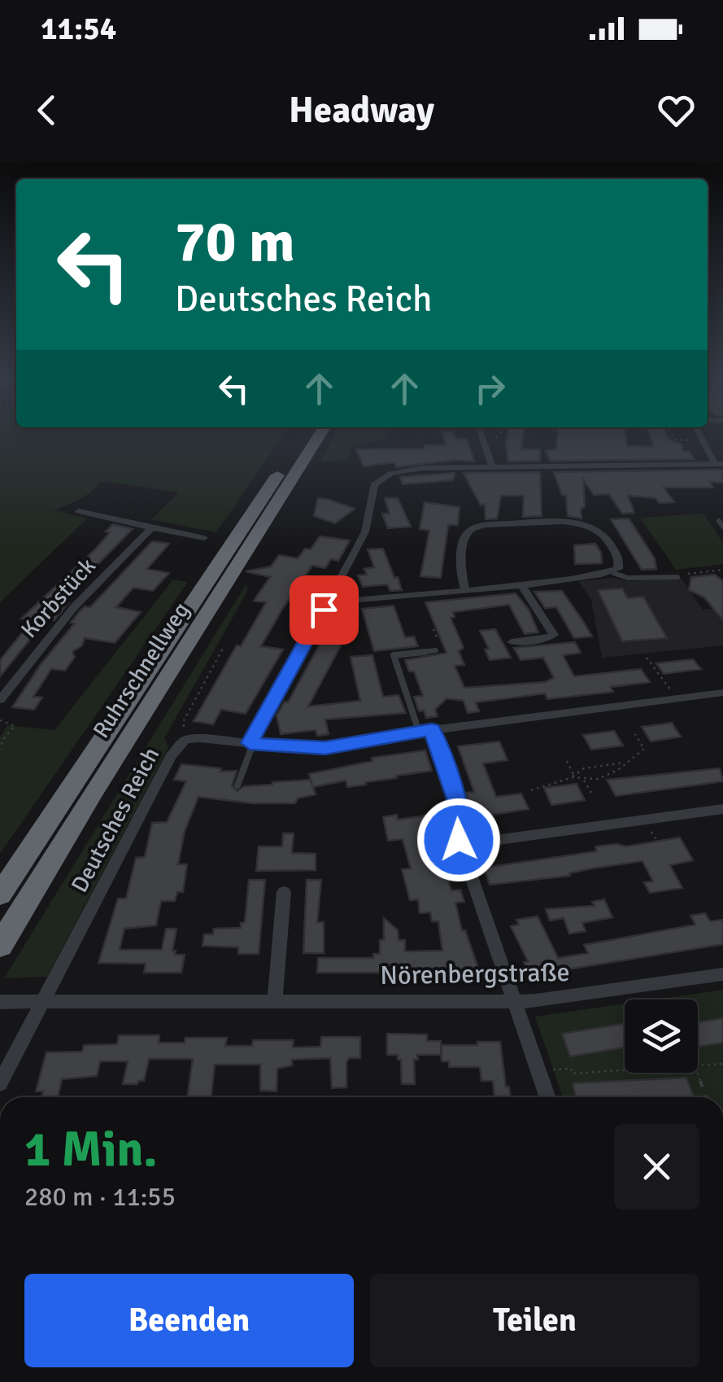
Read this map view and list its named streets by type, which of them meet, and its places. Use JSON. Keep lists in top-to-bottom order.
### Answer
{
  "streets": {
    "highway": ["Ruhrschnellweg"],
    "street": ["Korbstück", "Deutsches Reich", "Nörenbergstraße"]
  },
  "crossings": [
    ["Deutsches Reich", "Nörenbergstraße"]
  ],
  "page": {
    "status": "11:54",
    "header": "Headway",
    "turn": ["70 m", "Deutsches Reich"],
    "heading": ["1 Min.", "280 m · 11:55"],
    "buttons": ["Beenden", "Teilen"]
  }
}
